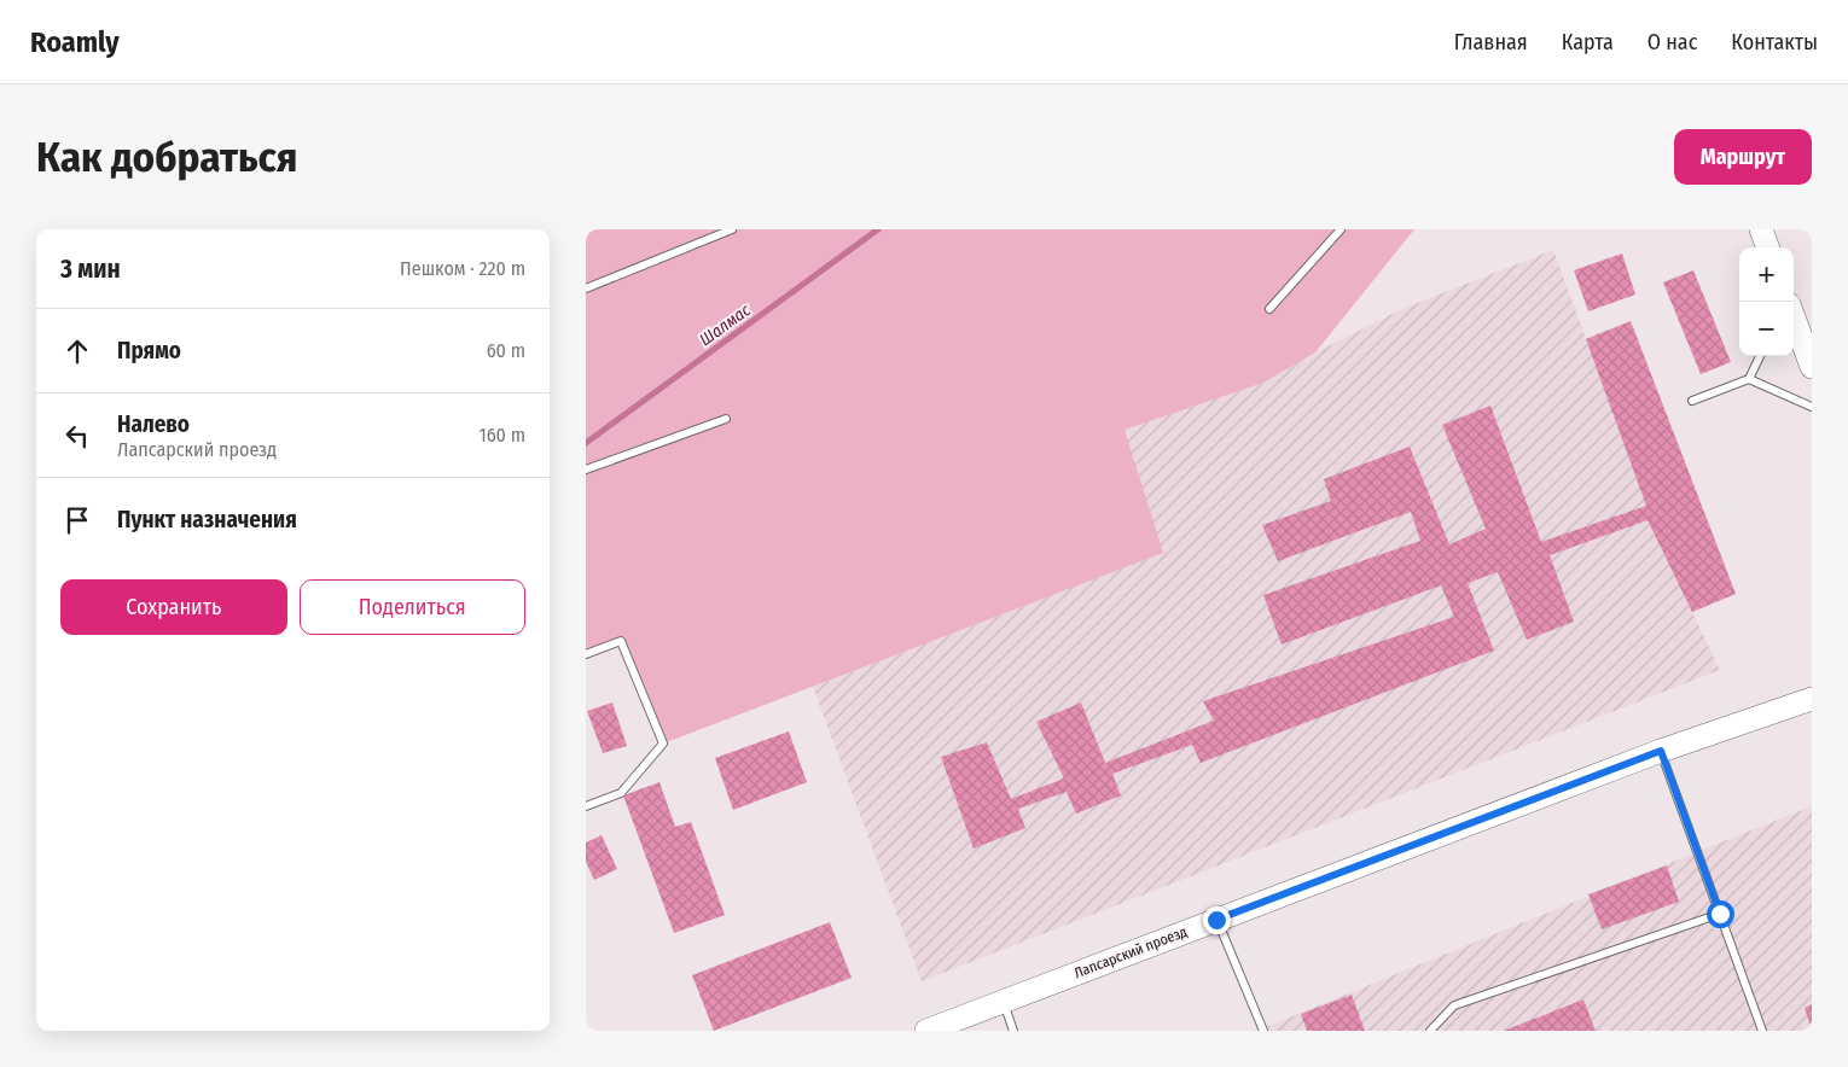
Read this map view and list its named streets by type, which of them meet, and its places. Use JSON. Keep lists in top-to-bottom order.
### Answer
{
  "streets": {
    "street": ["Лапсарский проезд"]
  },
  "water": ["Шалмас"],
  "page": {
    "header": "Roamly",
    "nav": [
      "Главная",
      "Карта",
      "О нас",
      "Контакты"
    ],
    "buttons": [
      "Маршрут",
      ["Сохранить", "Поделиться"]
    ],
    "title": "Как добраться",
    "heading": ["3 мин", "Пешком · 220 m"],
    "map_buttons": ["+", "−"],
    "list": [
      ["Прямо", "60 m"],
      ["Налево", "Лапсарский проезд", "160 m"],
      "Пункт назначения"
    ]
  }
}
